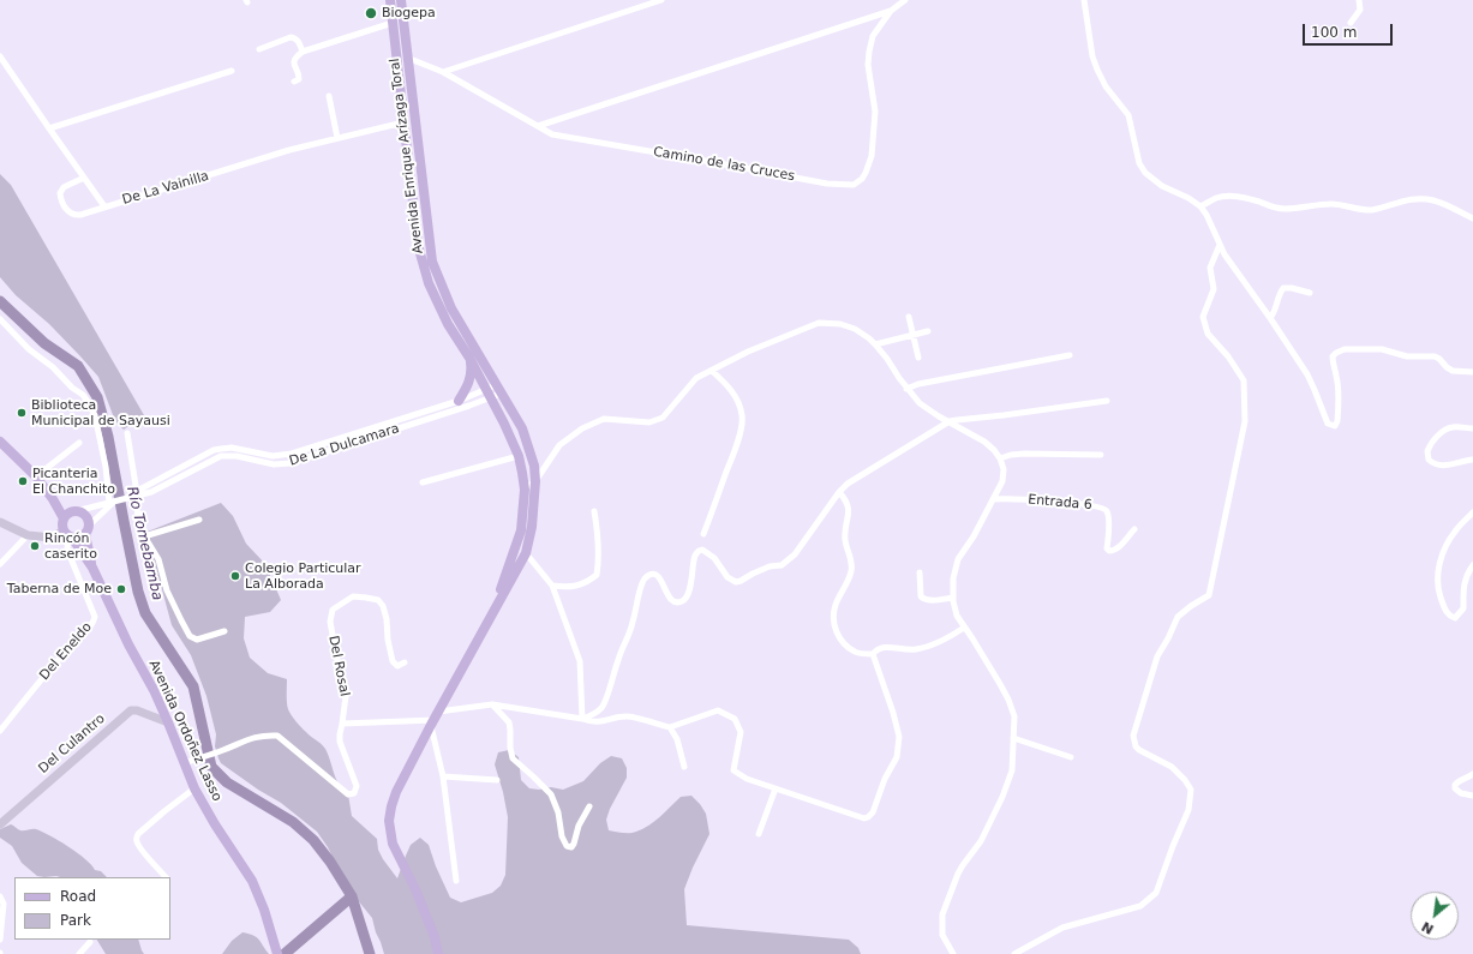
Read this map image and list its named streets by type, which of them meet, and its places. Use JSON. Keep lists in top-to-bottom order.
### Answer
{
  "streets": {
    "main road": ["Avenida Enrique Arízaga Toral", "Avenida Ordoñez Lasso"],
    "street": [
      "Camino de las Cruces",
      "De La Vainilla",
      "De La Dulcamara",
      "Entrada 6",
      "Del Eneldo",
      "Del Rosal",
      "Del Culantro"
    ]
  },
  "crossings": [
    ["Avenida Enrique Arízaga Toral", "Camino de las Cruces"],
    ["Avenida Enrique Arízaga Toral", "De La Vainilla"],
    ["Avenida Enrique Arízaga Toral", "De La Dulcamara"],
    ["De La Dulcamara", "Del Eneldo"],
    ["De La Dulcamara", "Avenida Ordoñez Lasso"],
    ["Del Eneldo", "Avenida Ordoñez Lasso"],
    ["Del Rosal", "Avenida Ordoñez Lasso"],
    ["Avenida Ordoñez Lasso", "Del Culantro"]
  ],
  "water": ["Río Tomebamba"],
  "places": [
    "Biogepa",
    "Biblioteca Municipal de Sayausi",
    "Picanteria El Chanchito",
    "Rincón caserito",
    "Colegio Particular La Alborada",
    "Taberna de Moe"
  ],
  "legend": ["Road", "Park"],
  "scale_bar": "100 m",
  "north": "bottom left"
}
